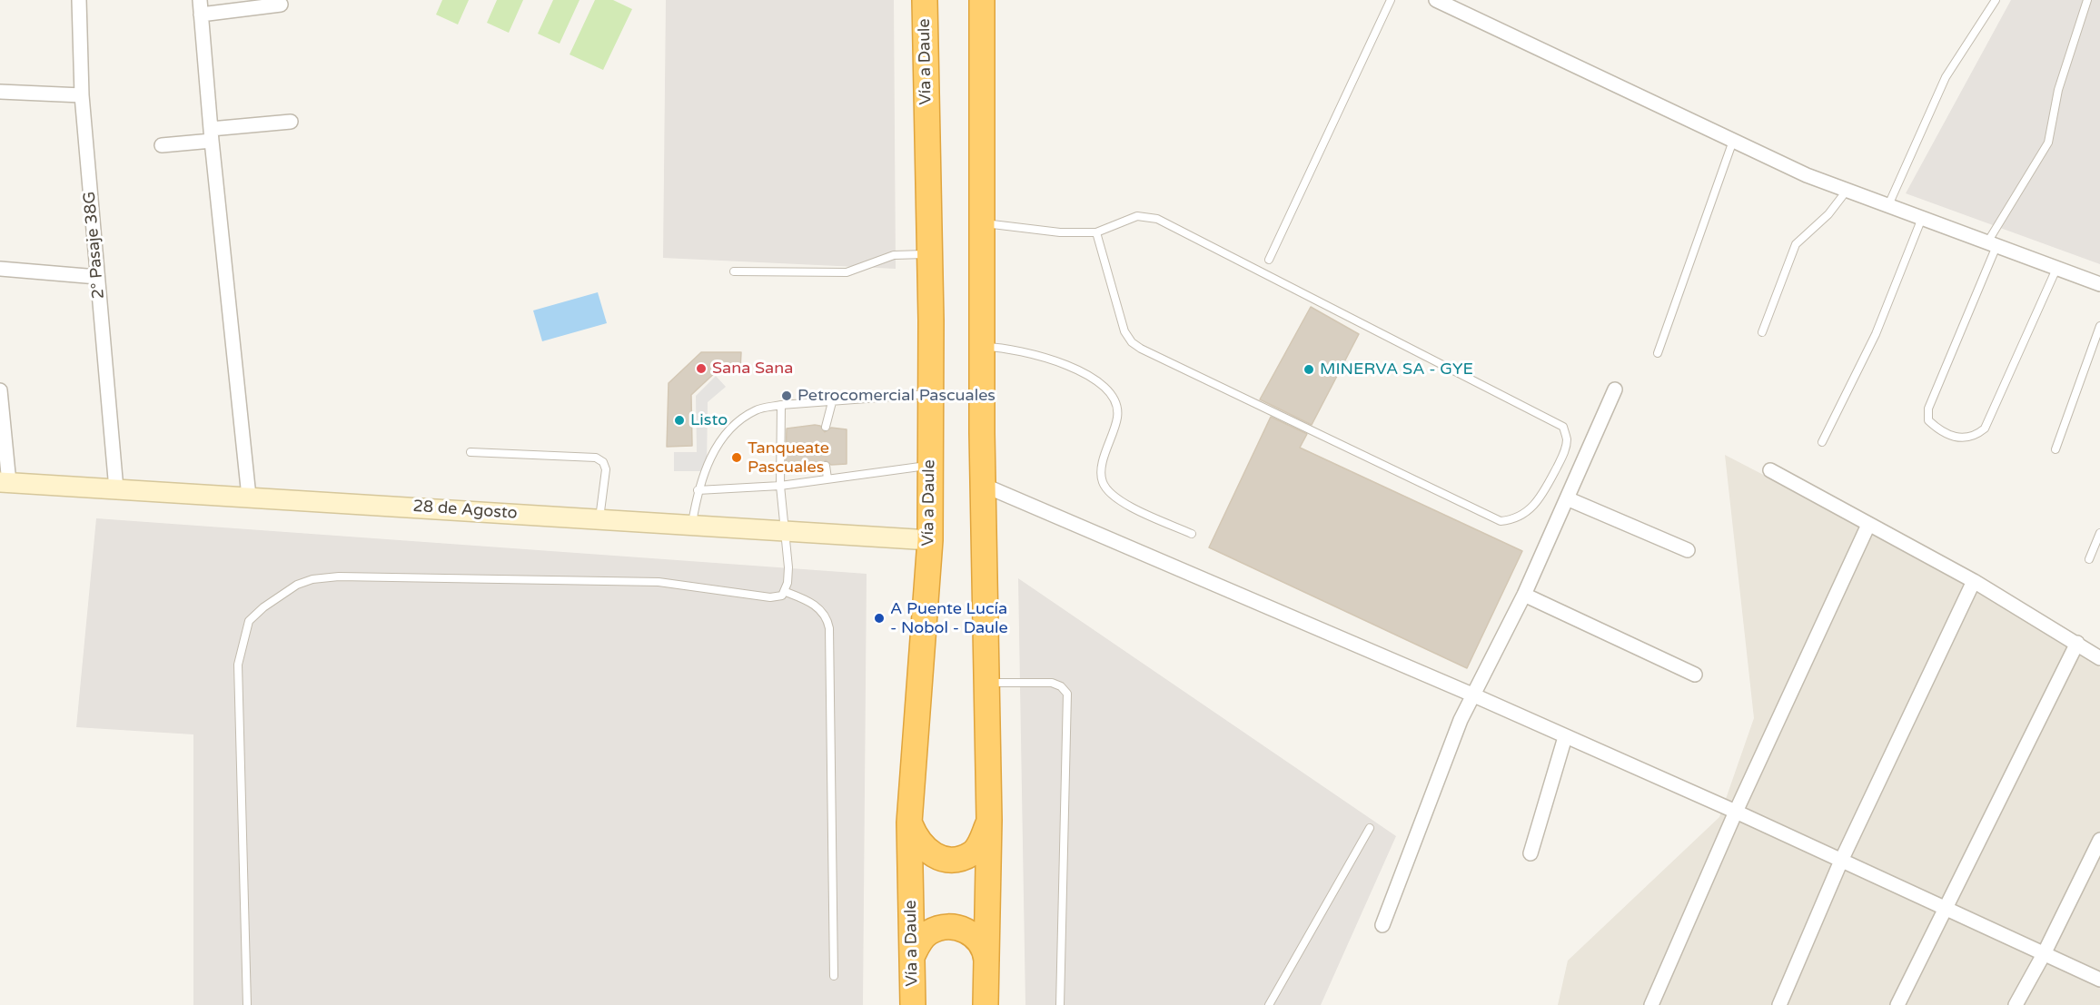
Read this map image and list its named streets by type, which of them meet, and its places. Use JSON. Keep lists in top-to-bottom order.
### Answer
{
  "streets": {
    "highway": ["Vía a Daule"],
    "street": ["2° Pasaje 38G", "28 de Agosto"]
  },
  "crossings": [
    ["Vía a Daule", "28 de Agosto"],
    ["2° Pasaje 38G", "28 de Agosto"]
  ],
  "places": [
    "Sana Sana",
    "MINERVA SA - GYE",
    "Petrocomercial Pascuales",
    "Listo",
    "Tanqueate Pascuales",
    "A Puente Lucía - Nobol - Daule"
  ]
}
